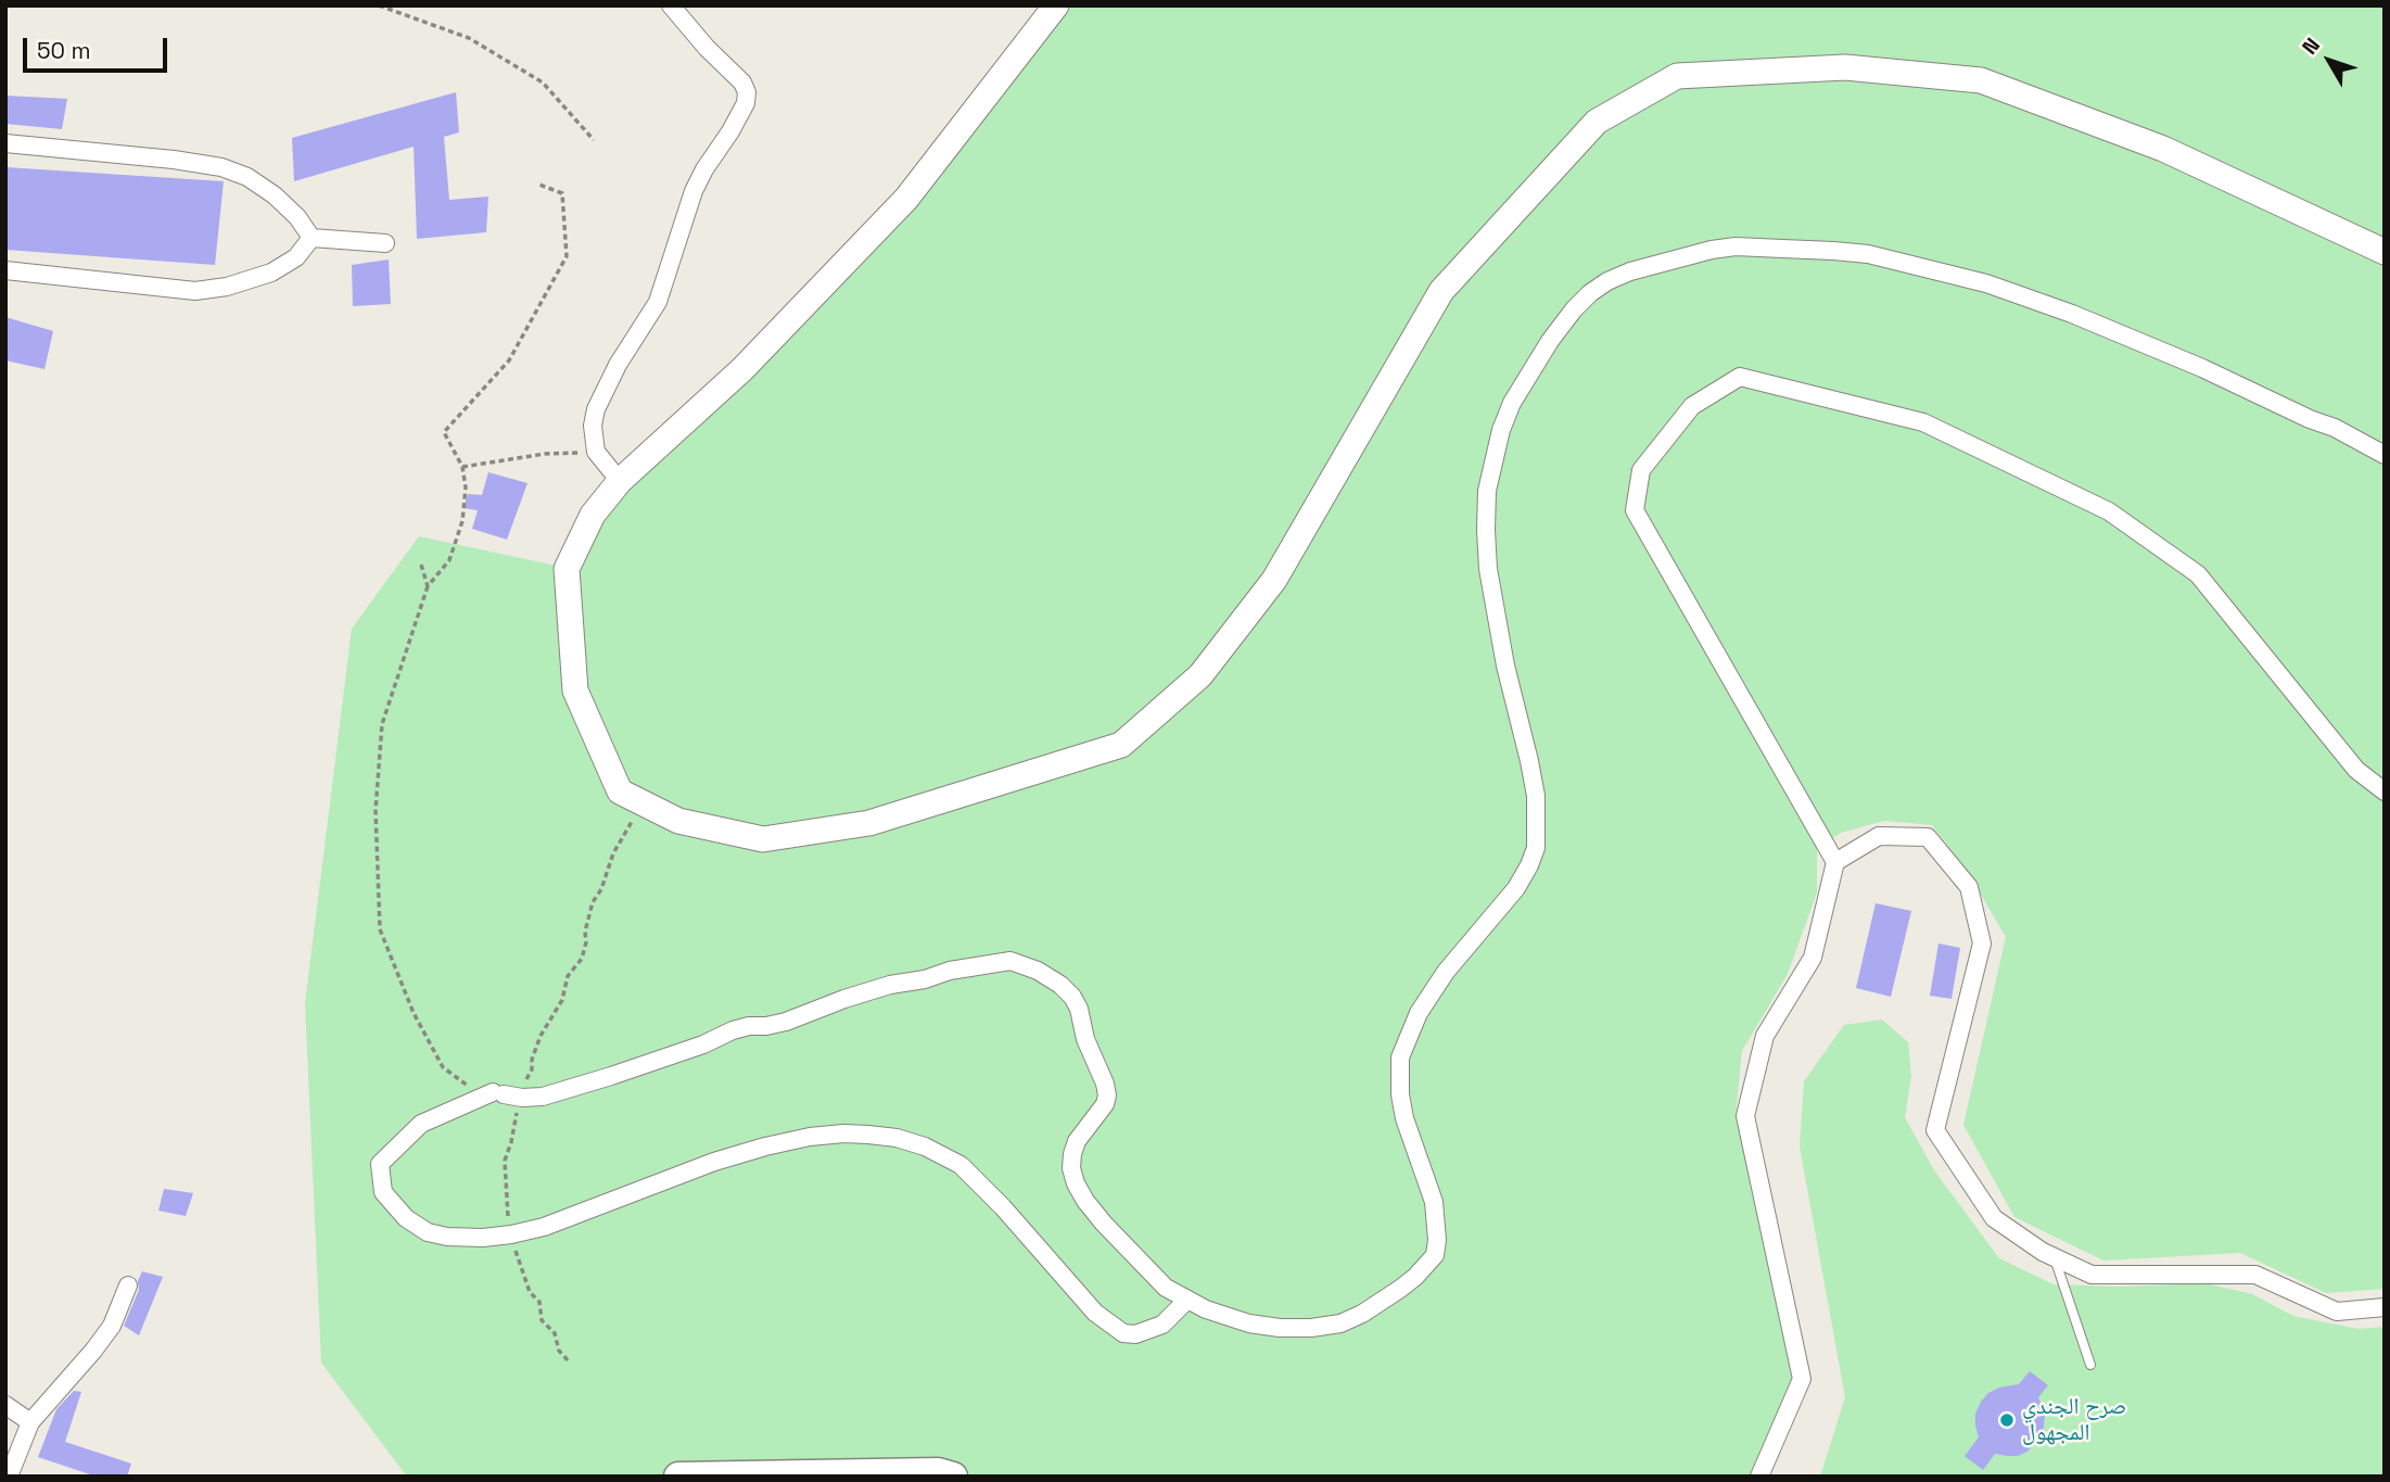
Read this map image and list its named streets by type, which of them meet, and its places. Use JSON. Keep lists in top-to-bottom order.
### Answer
{
  "places": ["صرح الجندي المجهول"],
  "scale_bar": "50 m",
  "north": "top left"
}
